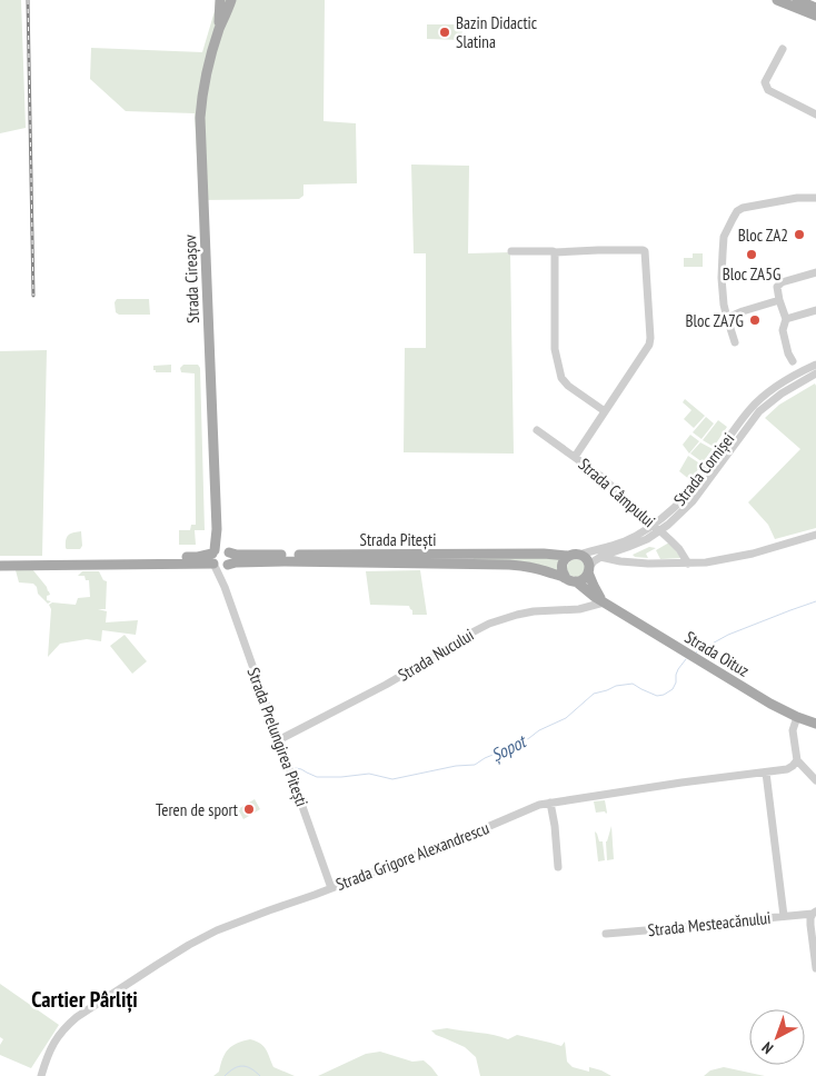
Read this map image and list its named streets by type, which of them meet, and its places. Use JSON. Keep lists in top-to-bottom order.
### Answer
{
  "streets": {
    "main road": ["Strada Cireașov", "Strada Pitești", "Strada Oituz"],
    "street": [
      "Strada Cornișei",
      "Strada Câmpului",
      "Strada Nucului",
      "Strada Prelungirea Pitești",
      "Strada Grigore Alexandrescu",
      "Strada Mesteacănului"
    ]
  },
  "crossings": [
    ["Strada Cireașov", "Strada Pitești"],
    ["Strada Cireașov", "Strada Prelungirea Pitești"],
    ["Strada Cornișei", "Strada Câmpului"],
    ["Strada Cornișei", "Strada Pitești"],
    ["Strada Cornișei", "Strada Oituz"],
    ["Strada Pitești", "Strada Oituz"],
    ["Strada Pitești", "Strada Prelungirea Pitești"],
    ["Strada Oituz", "Strada Nucului"],
    ["Strada Nucului", "Strada Prelungirea Pitești"],
    ["Strada Prelungirea Pitești", "Strada Grigore Alexandrescu"]
  ],
  "districts": ["Cartier Pârliți"],
  "water": ["Șopot"],
  "places": [
    "Bazin Didactic Slatina",
    "Bloc ZA2",
    "Bloc ZA5G",
    "Bloc ZA7G",
    "Teren de sport"
  ],
  "north": "bottom left"
}
